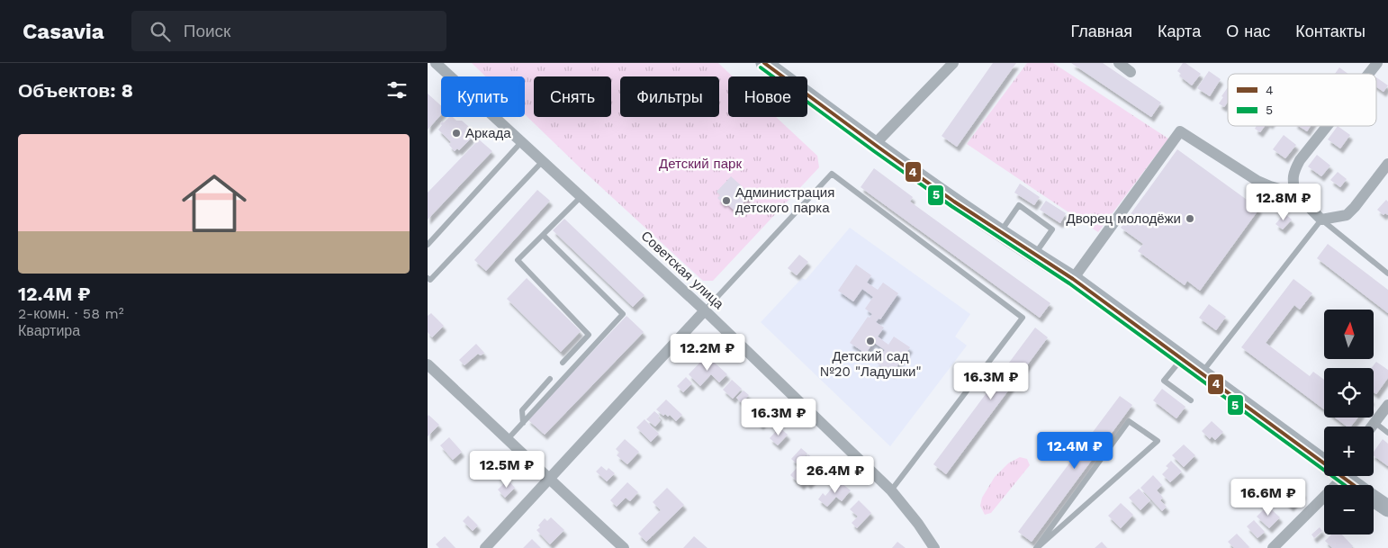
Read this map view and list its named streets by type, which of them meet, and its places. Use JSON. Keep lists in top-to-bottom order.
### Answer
{
  "streets": {
    "street": ["Советская улица"]
  },
  "parks": ["Детский парк"],
  "places": [
    "Аркада",
    "Администрация детского парка",
    "Дворец молодёжи",
    "Детский сад №20 \"Ладушки\""
  ],
  "lines": ["transit line 4", "transit line 5"],
  "legend": ["4", "5"],
  "north": "top",
  "page": {
    "header": "Casavia",
    "search": "Поиск",
    "nav": [
      "Главная",
      "Карта",
      "О нас",
      "Контакты"
    ],
    "heading": "Объектов: 8",
    "chip": [
      "Купить",
      "Снять",
      "Фильтры",
      "Новое"
    ],
    "list": [
      {
        "name": "12.4M ₽",
        "note": "2-комн. · 58 m² · Квартира"
      }
    ],
    "price": [
      "12.8M ₽",
      "12.2M ₽",
      "16.3M ₽",
      "16.3M ₽",
      "12.4M ₽",
      "12.5M ₽",
      "26.4M ₽",
      "16.6M ₽"
    ],
    "map_buttons": ["+", "−"]
  }
}
